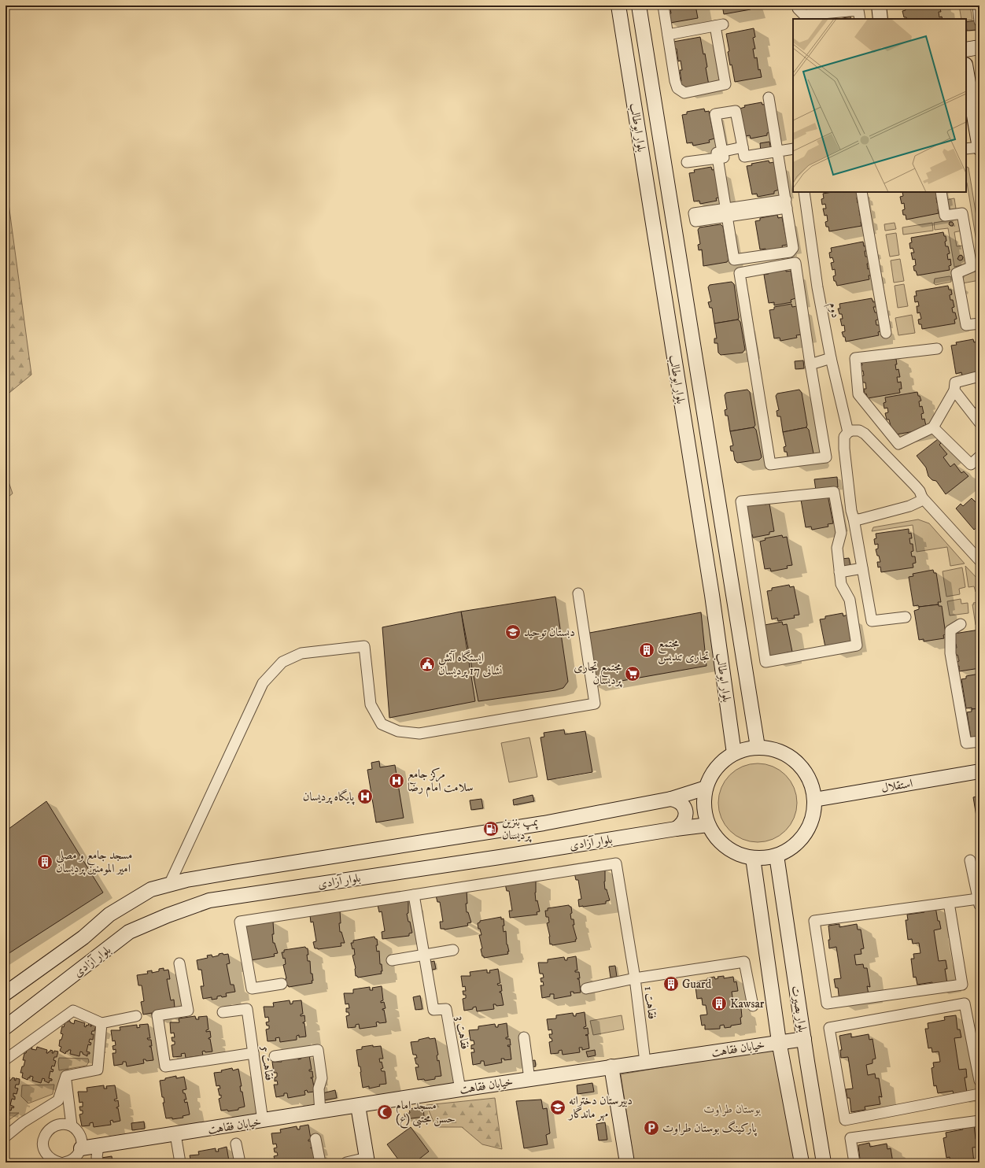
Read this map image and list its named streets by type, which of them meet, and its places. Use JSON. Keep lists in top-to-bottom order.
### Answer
{
  "streets": {
    "main road": [
      "بلوار ابوطالب",
      "استقلال",
      "بلوار آزادی",
      "بلوار بصیرت",
      "خیابان فقاهت"
    ],
    "street": [
      "دوم",
      "فقاهت 1",
      "فقاهت 3",
      "فقاهت 5"
    ]
  },
  "crossings": [
    ["بلوار ابوطالب", "استقلال"],
    ["بلوار ابوطالب", "بلوار آزادی"],
    ["بلوار ابوطالب", "بلوار بصیرت"],
    ["استقلال", "بلوار آزادی"],
    ["استقلال", "بلوار بصیرت"],
    ["بلوار آزادی", "بلوار بصیرت"],
    ["فقاهت 1", "خیابان فقاهت"],
    ["بلوار بصیرت", "خیابان فقاهت"],
    ["فقاهت 3", "خیابان فقاهت"],
    ["خیابان فقاهت", "فقاهت 5"]
  ],
  "parks": ["بوستان طراوت"],
  "places": {
    "school or university": ["دبستان توحید", "دبیرستان دخترانه مهر ماندگار"],
    "building": [
      "مجتمع تجاری تندیس",
      "مسجد جامع و مصلی امیر المومنین پردیسان",
      "Guard",
      "Kawsar"
    ],
    "public building": ["ایستگاه آتش نشانی 17 پردیسان"],
    "supermarket": ["مجتمع تجاری پردیسان"],
    "hospital": ["مرکز جامع سلامت امام رضا", "پایگاه پردیسان"],
    "fuel station": ["پمپ بنزین پردیسان"],
    "mosque": ["مسجد امام حسن مجتبی (ع)"],
    "parking": ["پارکینگ بوستان طراوت"]
  }
}
